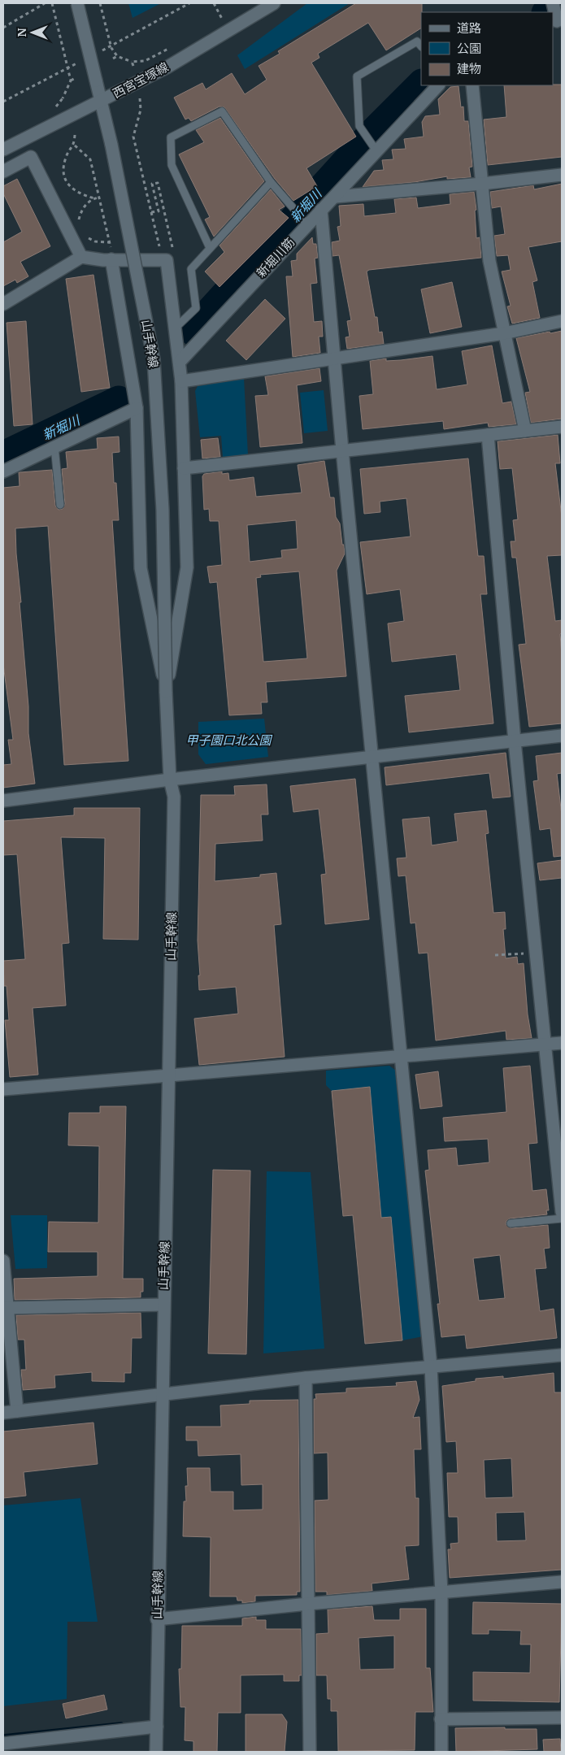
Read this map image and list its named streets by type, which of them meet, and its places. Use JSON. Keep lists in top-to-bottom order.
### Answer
{
  "streets": {
    "street": ["西宮宝塚線", "新堀川筋", "山手幹線"]
  },
  "crossings": [
    ["西宮宝塚線", "山手幹線"]
  ],
  "water": ["新堀川"],
  "parks": ["甲子園口北公園"],
  "legend": ["道路", "公園", "建物"],
  "north": "left"
}
